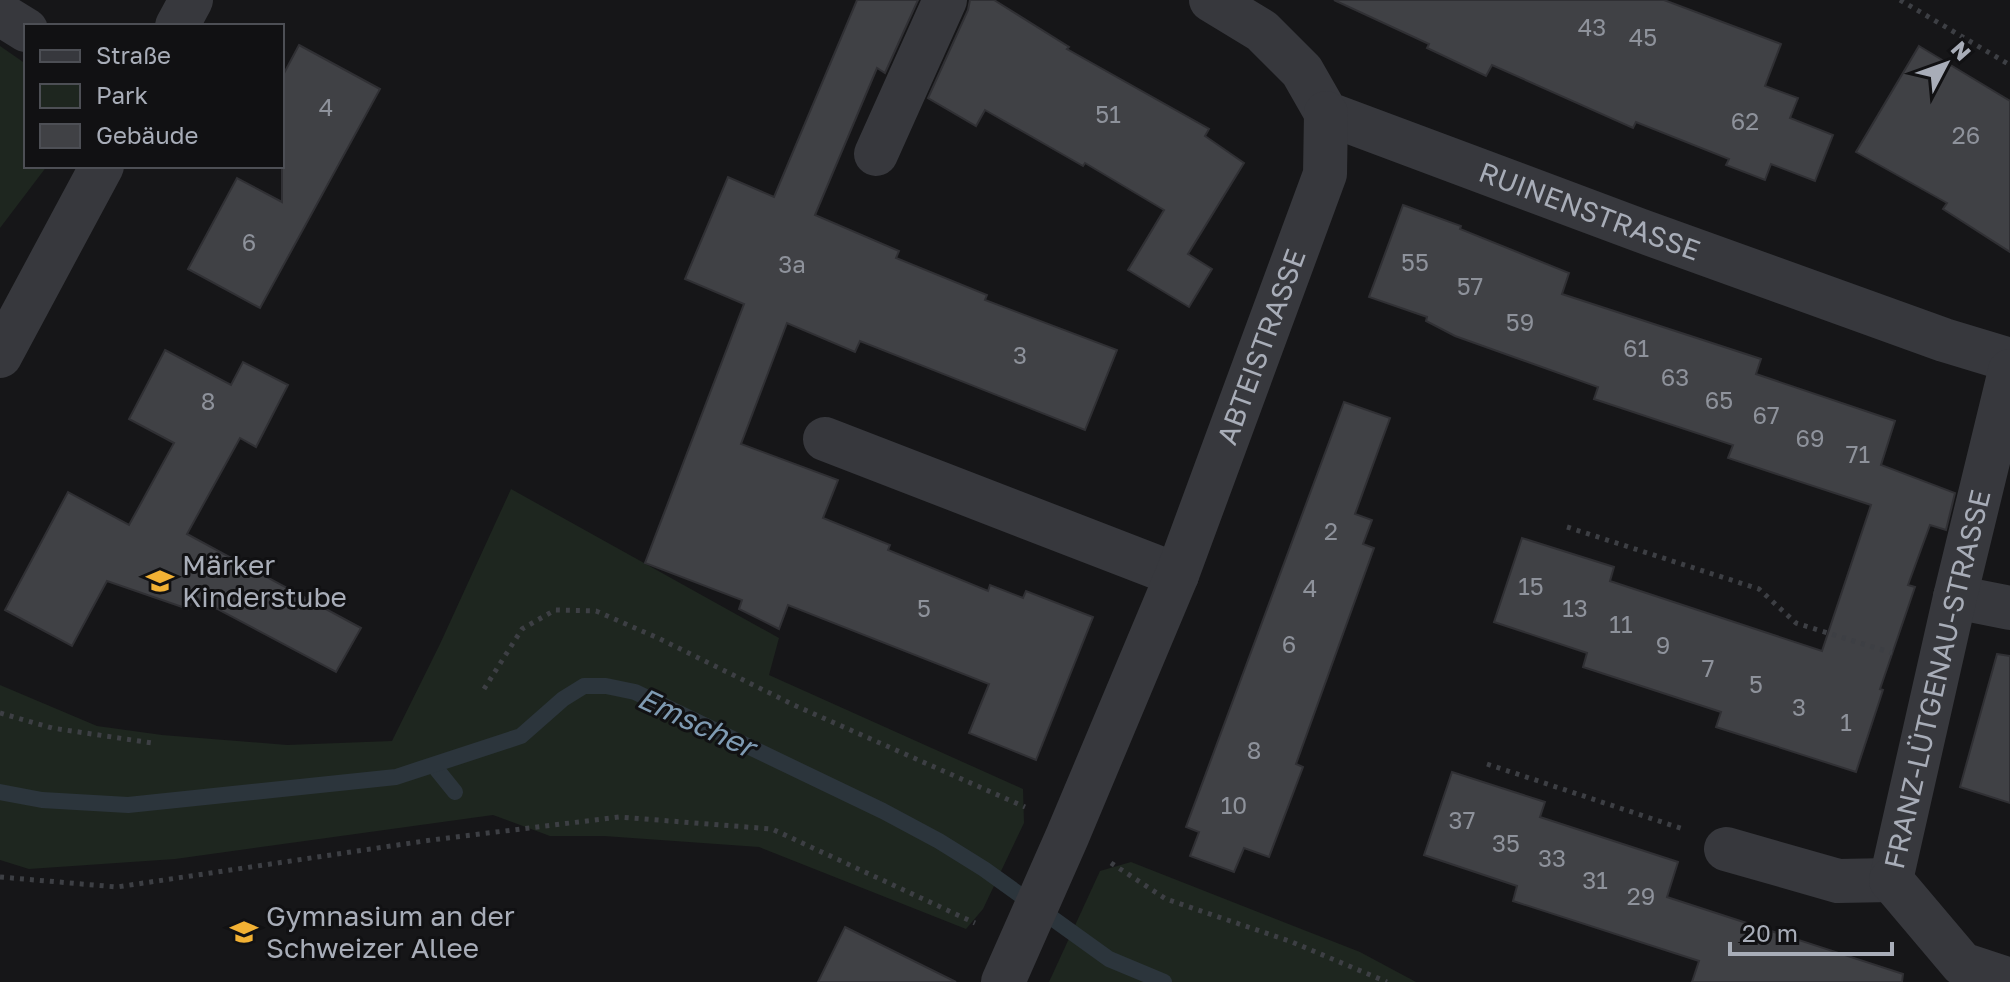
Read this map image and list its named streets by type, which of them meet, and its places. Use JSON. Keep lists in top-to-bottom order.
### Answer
{
  "streets": {
    "street": ["RUINENSTRASSE", "ABTEISTRASSE", "FRANZ-LÜTGENAU-STRASSE"]
  },
  "crossings": [
    ["RUINENSTRASSE", "ABTEISTRASSE"]
  ],
  "water": ["Emscher"],
  "places": {
    "school or university": ["Märker Kinderstube", "Gymnasium an der Schweizer Allee"]
  },
  "house_numbers": [
    "43",
    "45",
    "4",
    "51",
    "62",
    "26",
    "6",
    "55",
    "3a",
    "57",
    "59",
    "61",
    "3",
    "63",
    "65",
    "8",
    "67",
    "69",
    "71",
    "2",
    "15",
    "4",
    "5",
    "13",
    "11",
    "6",
    "9",
    "7",
    "5",
    "3",
    "1",
    "8",
    "10",
    "37",
    "35",
    "33",
    "31",
    "29"
  ],
  "legend": ["Straße", "Park", "Gebäude"],
  "scale_bar": "20 m",
  "north": "top right"
}
